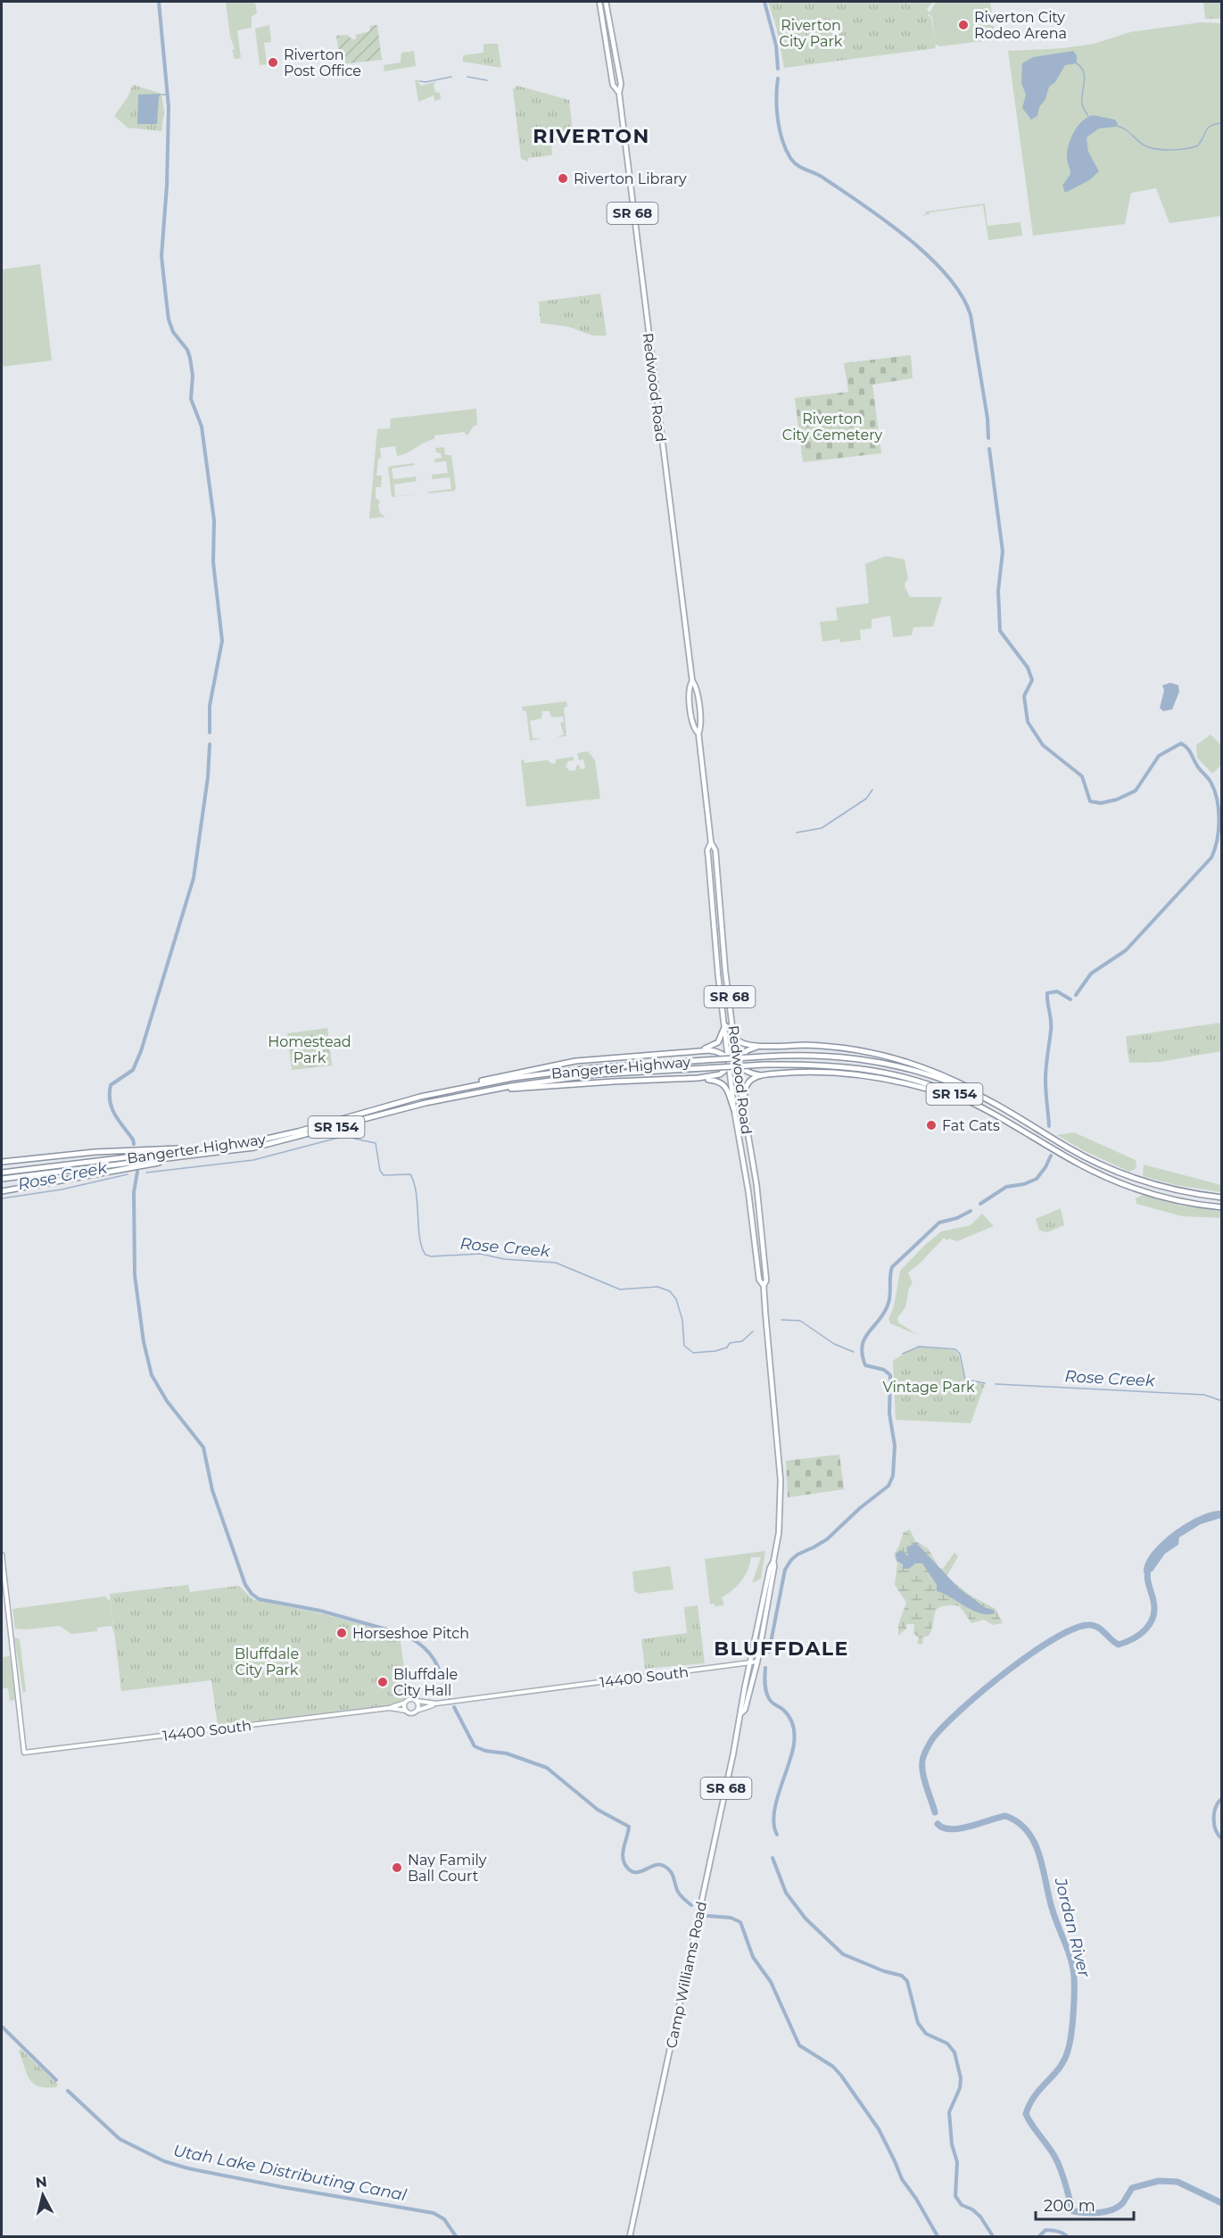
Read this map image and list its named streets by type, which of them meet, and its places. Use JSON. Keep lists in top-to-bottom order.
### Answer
{
  "streets": {
    "highway": ["Bangerter Highway", "SR 154"],
    "main road": [
      "SR 68",
      "Redwood Road",
      "14400 South",
      "Camp Williams Road"
    ]
  },
  "crossings": [
    ["SR 68", "Redwood Road"],
    ["Redwood Road", "Camp Williams Road"],
    ["14400 South", "Camp Williams Road"]
  ],
  "districts": ["RIVERTON", "BLUFFDALE"],
  "water": ["Rose Creek", "Jordan River", "Utah Lake Distributing Canal"],
  "parks": [
    "Riverton City Park",
    "Riverton City Cemetery",
    "Homestead Park",
    "Vintage Park",
    "Bluffdale City Park"
  ],
  "places": [
    "Riverton City Rodeo Arena",
    "Riverton Post Office",
    "Riverton Library",
    "Fat Cats",
    "Horseshoe Pitch",
    "Bluffdale City Hall",
    "Nay Family Ball Court"
  ],
  "scale_bar": "200 m",
  "north": "top"
}
